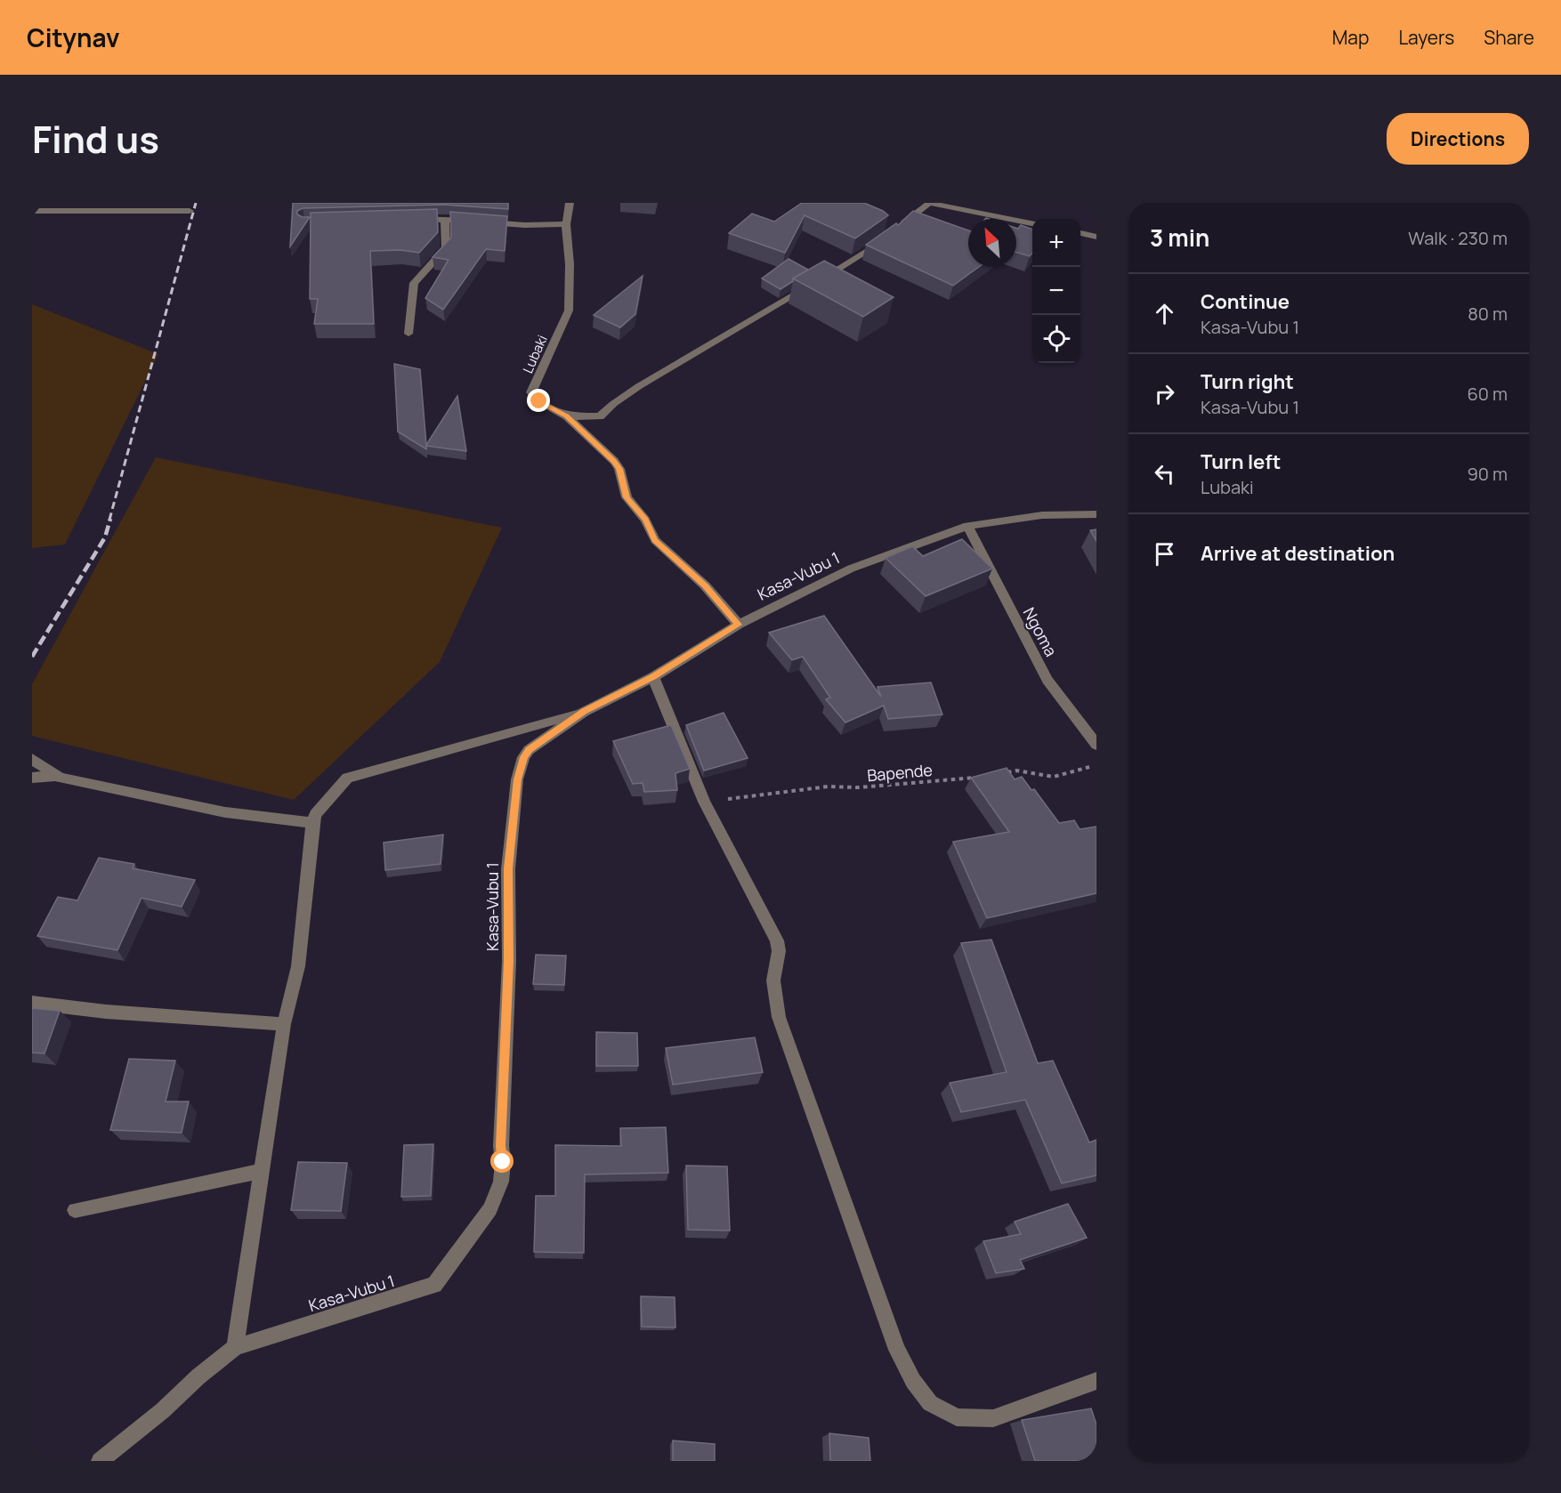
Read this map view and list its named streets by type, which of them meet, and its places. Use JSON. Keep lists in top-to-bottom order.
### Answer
{
  "streets": {
    "street": ["Lubaki", "Kasa-Vubu 1", "Ngoma"],
    "path": ["Bapende"]
  },
  "crossings": [
    ["Lubaki", "Kasa-Vubu 1"],
    ["Kasa-Vubu 1", "Ngoma"]
  ],
  "north": "top left",
  "page": {
    "header": "Citynav",
    "nav": ["Map", "Layers", "Share"],
    "title": "Find us",
    "buttons": "Directions",
    "heading": ["3 min", "Walk · 230 m"],
    "map_buttons": ["+", "−"],
    "list": [
      ["Continue", "Kasa-Vubu 1", "80 m"],
      ["Turn right", "Kasa-Vubu 1", "60 m"],
      ["Turn left", "Lubaki", "90 m"],
      "Arrive at destination"
    ]
  }
}
